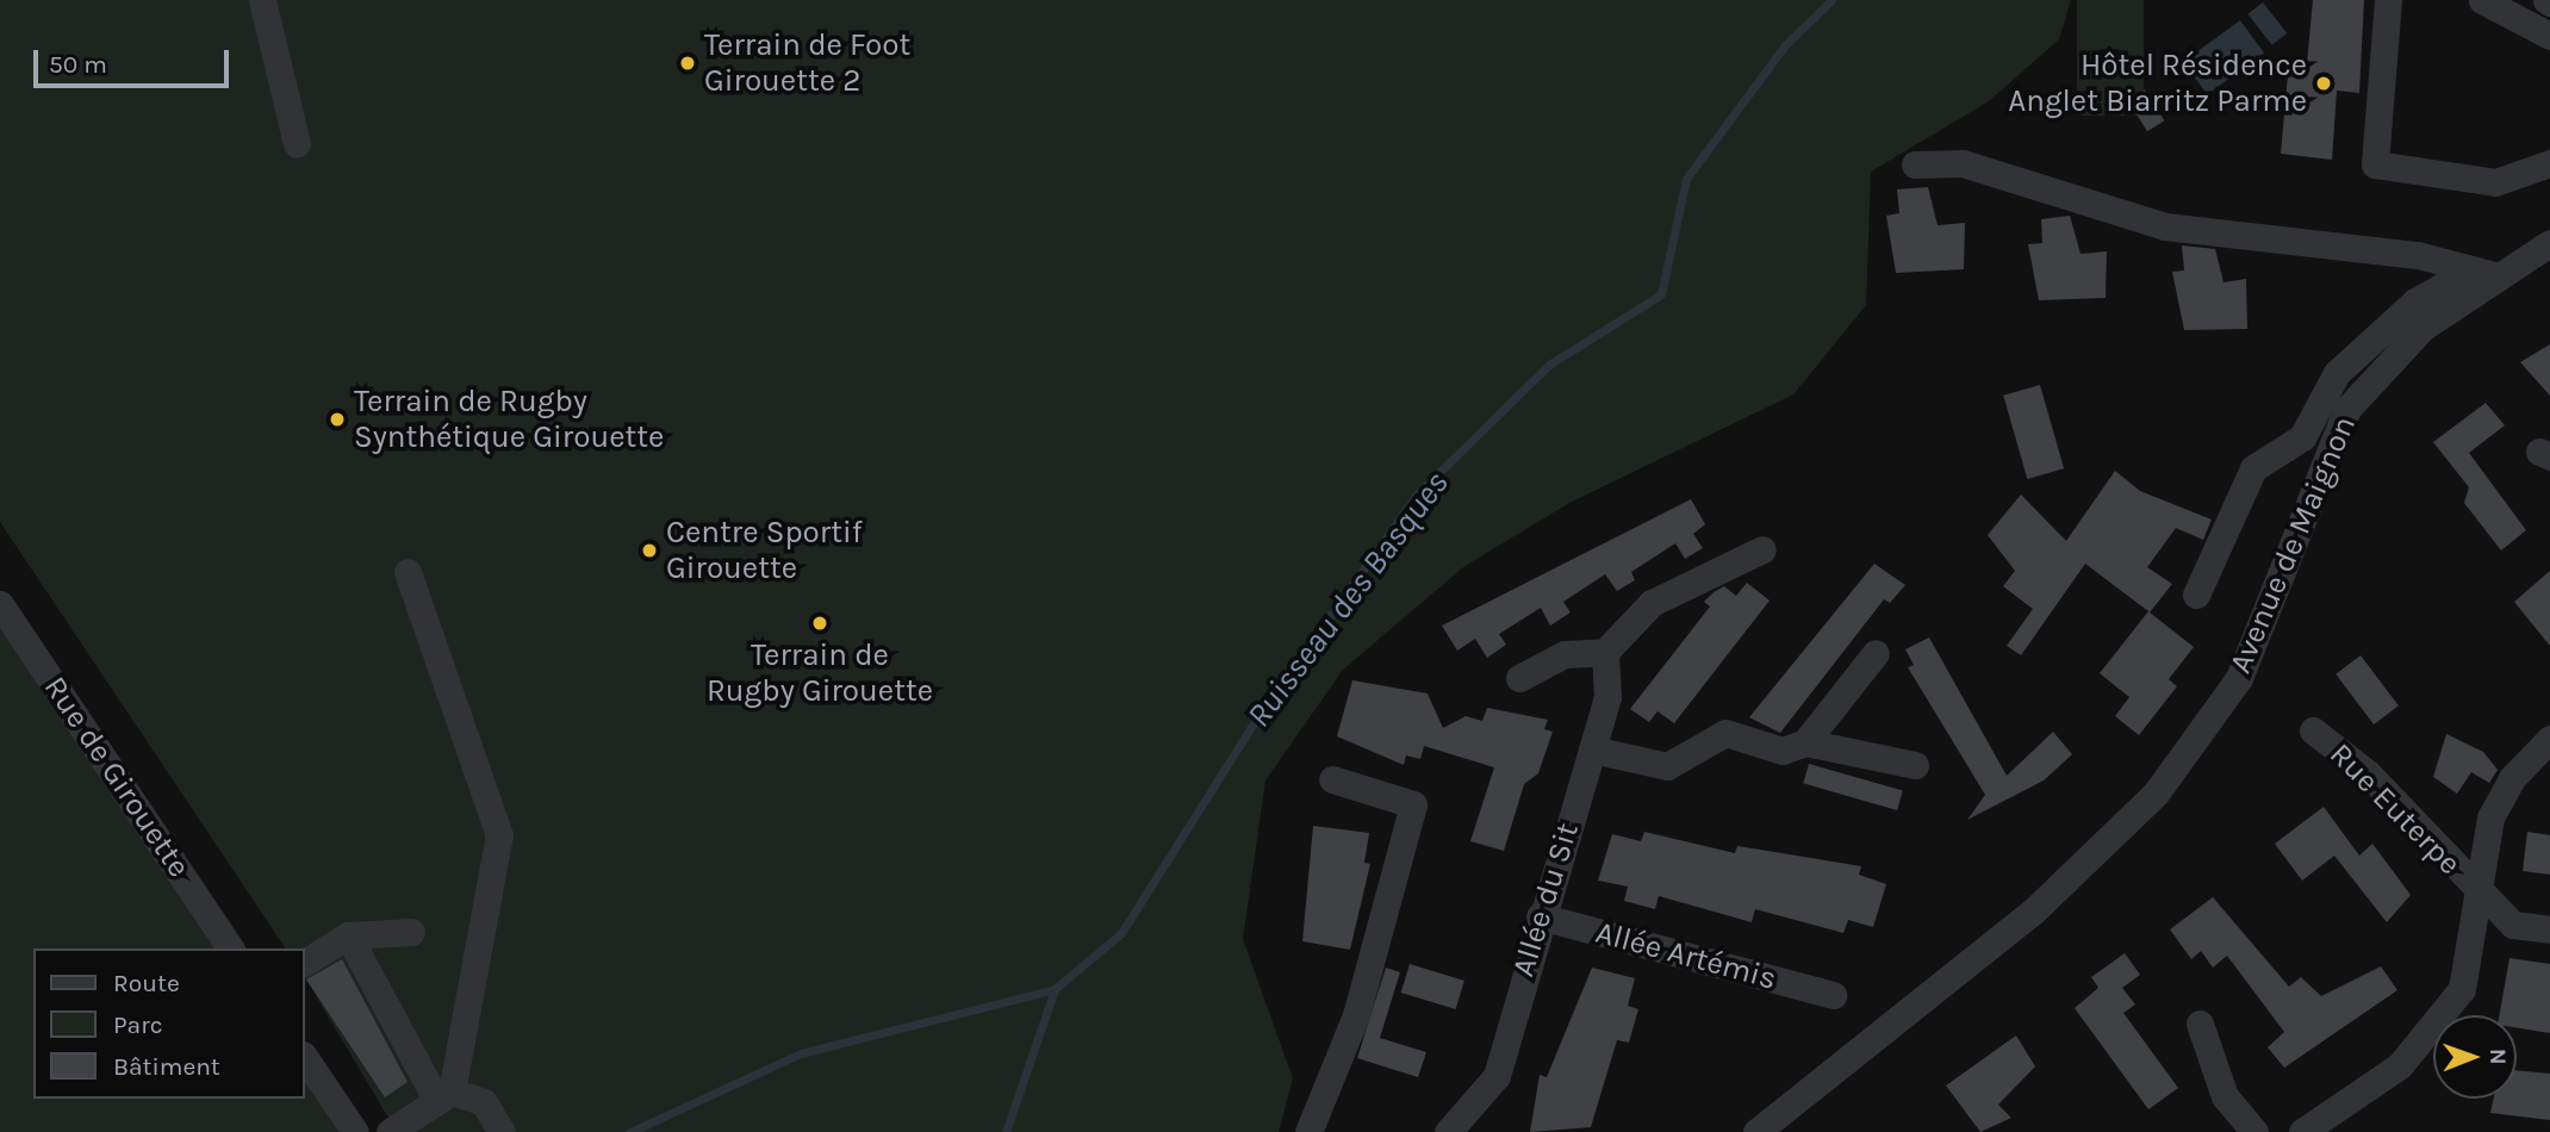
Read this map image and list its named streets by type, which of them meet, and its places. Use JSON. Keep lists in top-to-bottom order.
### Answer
{
  "streets": {
    "street": [
      "Avenue de Maignon",
      "Rue de Girouette",
      "Rue Euterpe",
      "Allée du Sit",
      "Allée Artémis"
    ]
  },
  "crossings": [
    ["Allée du Sit", "Allée Artémis"]
  ],
  "water": ["Ruisseau des Basques"],
  "places": [
    "Terrain de Foot Girouette 2",
    "Hôtel Résidence Anglet Biarritz Parme",
    "Terrain de Rugby Synthétique Girouette",
    "Centre Sportif Girouette",
    "Terrain de Rugby Girouette"
  ],
  "legend": ["Route", "Parc", "Bâtiment"],
  "scale_bar": "50 m",
  "north": "right"
}
